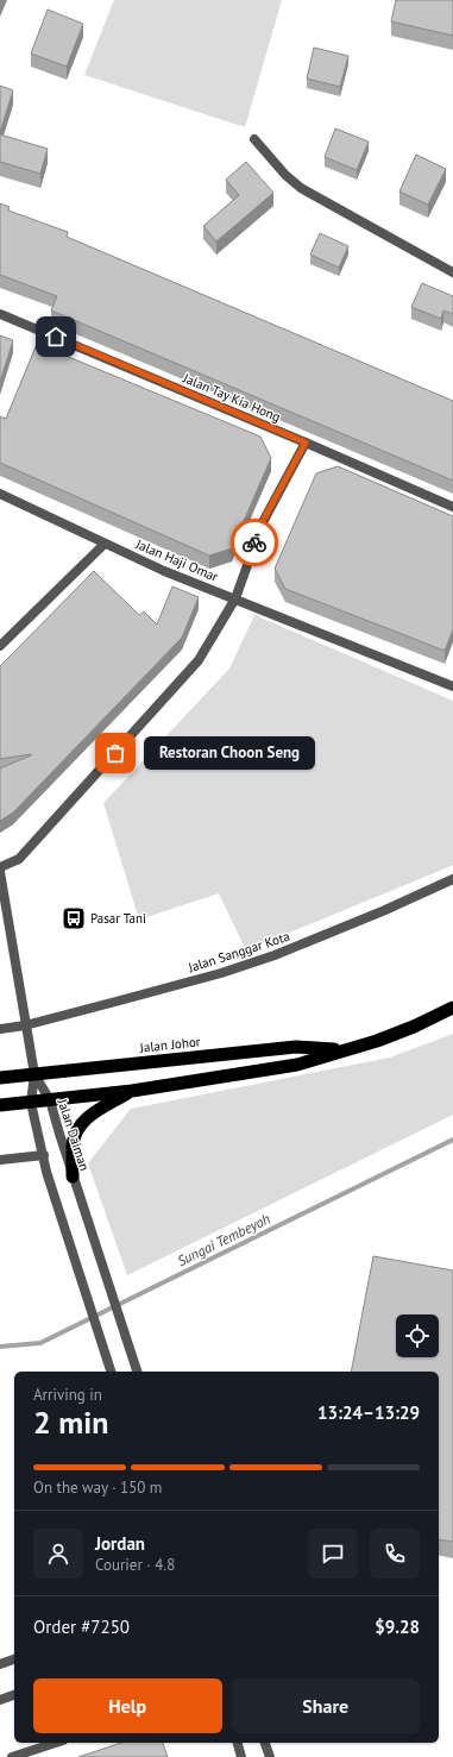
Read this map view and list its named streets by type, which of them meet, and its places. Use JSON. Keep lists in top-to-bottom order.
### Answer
{
  "streets": {
    "highway": ["Jalan Johor"],
    "street": [
      "Jalan Tay Kia Hong",
      "Jalan Haji Omar",
      "Jalan Sanggar Kota",
      "Jalan Daiman"
    ]
  },
  "crossings": [
    ["Jalan Johor", "Jalan Daiman"]
  ],
  "water": ["Sungai Tembeyoh"],
  "places": {
    "other": ["Restoran Choon Seng"],
    "bus stop": ["Pasar Tani"]
  },
  "page": {
    "bubble": "Restoran Choon Seng",
    "heading": ["2 min", "Arriving in", "13:24–13:29"],
    "panel": [
      "Jordan",
      "Courier · 4.8",
      "Order #7250",
      "$9.28"
    ],
    "bar": "On the way · 150 m",
    "buttons": ["Help", "Share"]
  }
}
